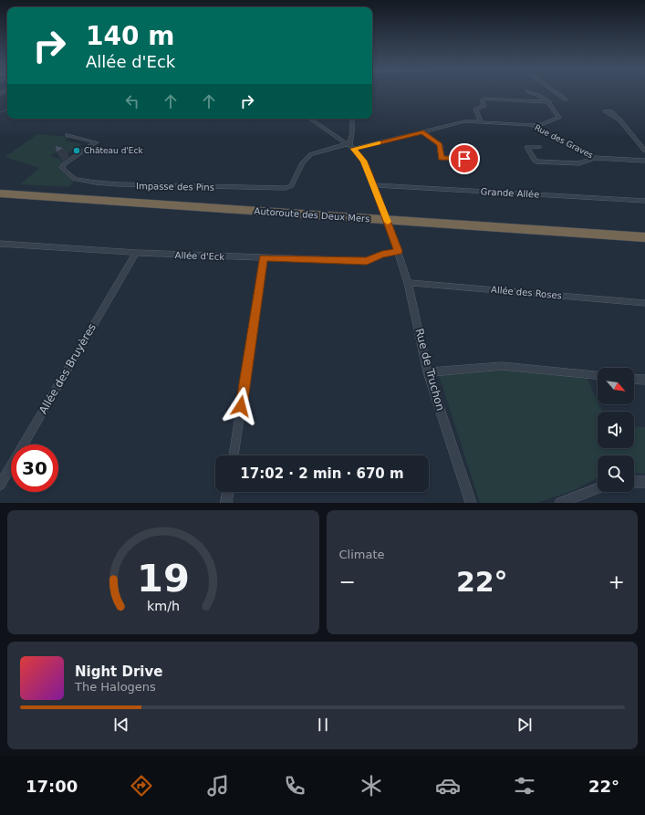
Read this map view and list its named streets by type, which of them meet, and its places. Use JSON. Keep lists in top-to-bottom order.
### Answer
{
  "streets": {
    "highway": ["Autoroute des Deux Mers"],
    "street": [
      "Rue des Graves",
      "Impasse des Pins",
      "Grande Allée",
      "Allée d'Eck",
      "Allée des Roses",
      "Allée des Bruyères",
      "Rue de Truchon"
    ]
  },
  "crossings": [
    ["Rue des Graves", "Impasse des Pins"],
    ["Grande Allée", "Rue de Truchon"],
    ["Allée d'Eck", "Allée des Bruyères"],
    ["Allée d'Eck", "Rue de Truchon"],
    ["Allée des Roses", "Rue de Truchon"]
  ],
  "places": ["Château d'Eck"],
  "north": "bottom right",
  "page": {
    "turn": ["140 m", "Allée d'Eck"],
    "limit": "30",
    "trip": "17:02 · 2 min · 670 m",
    "tile": "Climate",
    "heat": ["−", "22°", "+"],
    "song": ["Night Drive", "The Halogens"],
    "tabs": ["17:00", "22°"],
    "gauge": ["19", "km/h"]
  }
}
